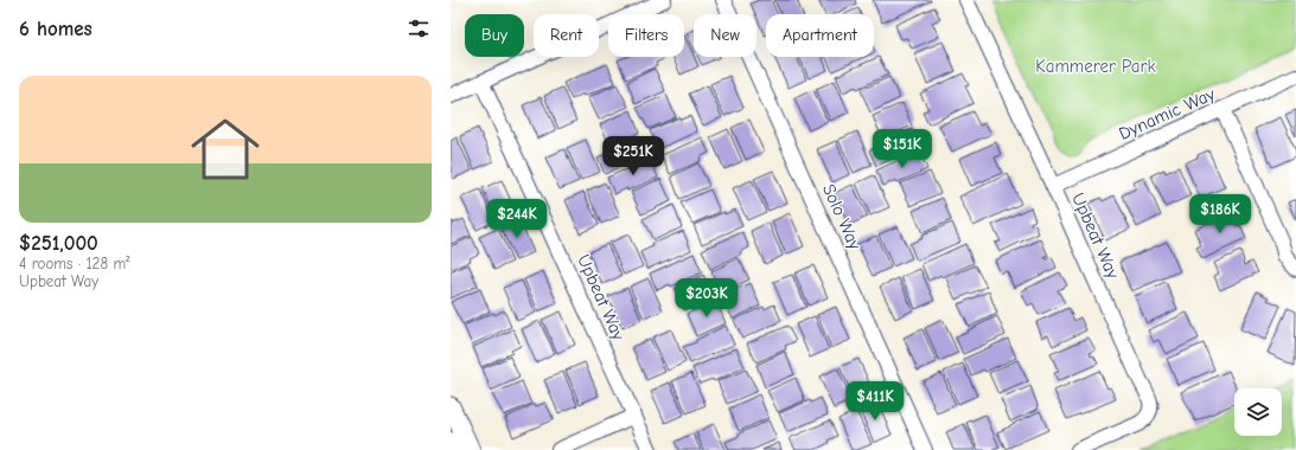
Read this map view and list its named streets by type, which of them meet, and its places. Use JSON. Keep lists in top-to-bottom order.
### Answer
{
  "streets": {
    "street": ["Dynamic Way", "Solo Way", "Upbeat Way"]
  },
  "crossings": [
    ["Dynamic Way", "Upbeat Way"]
  ],
  "parks": ["Kammerer Park"],
  "page": {
    "heading": "6 homes",
    "chip": [
      "Buy",
      "Rent",
      "Filters",
      "New",
      "Apartment"
    ],
    "list": [
      {
        "name": "$251,000",
        "note": "4 rooms · 128 m² · Upbeat Way"
      }
    ],
    "price": [
      "$151K",
      "$251K",
      "$186K",
      "$244K",
      "$203K",
      "$411K"
    ]
  }
}
